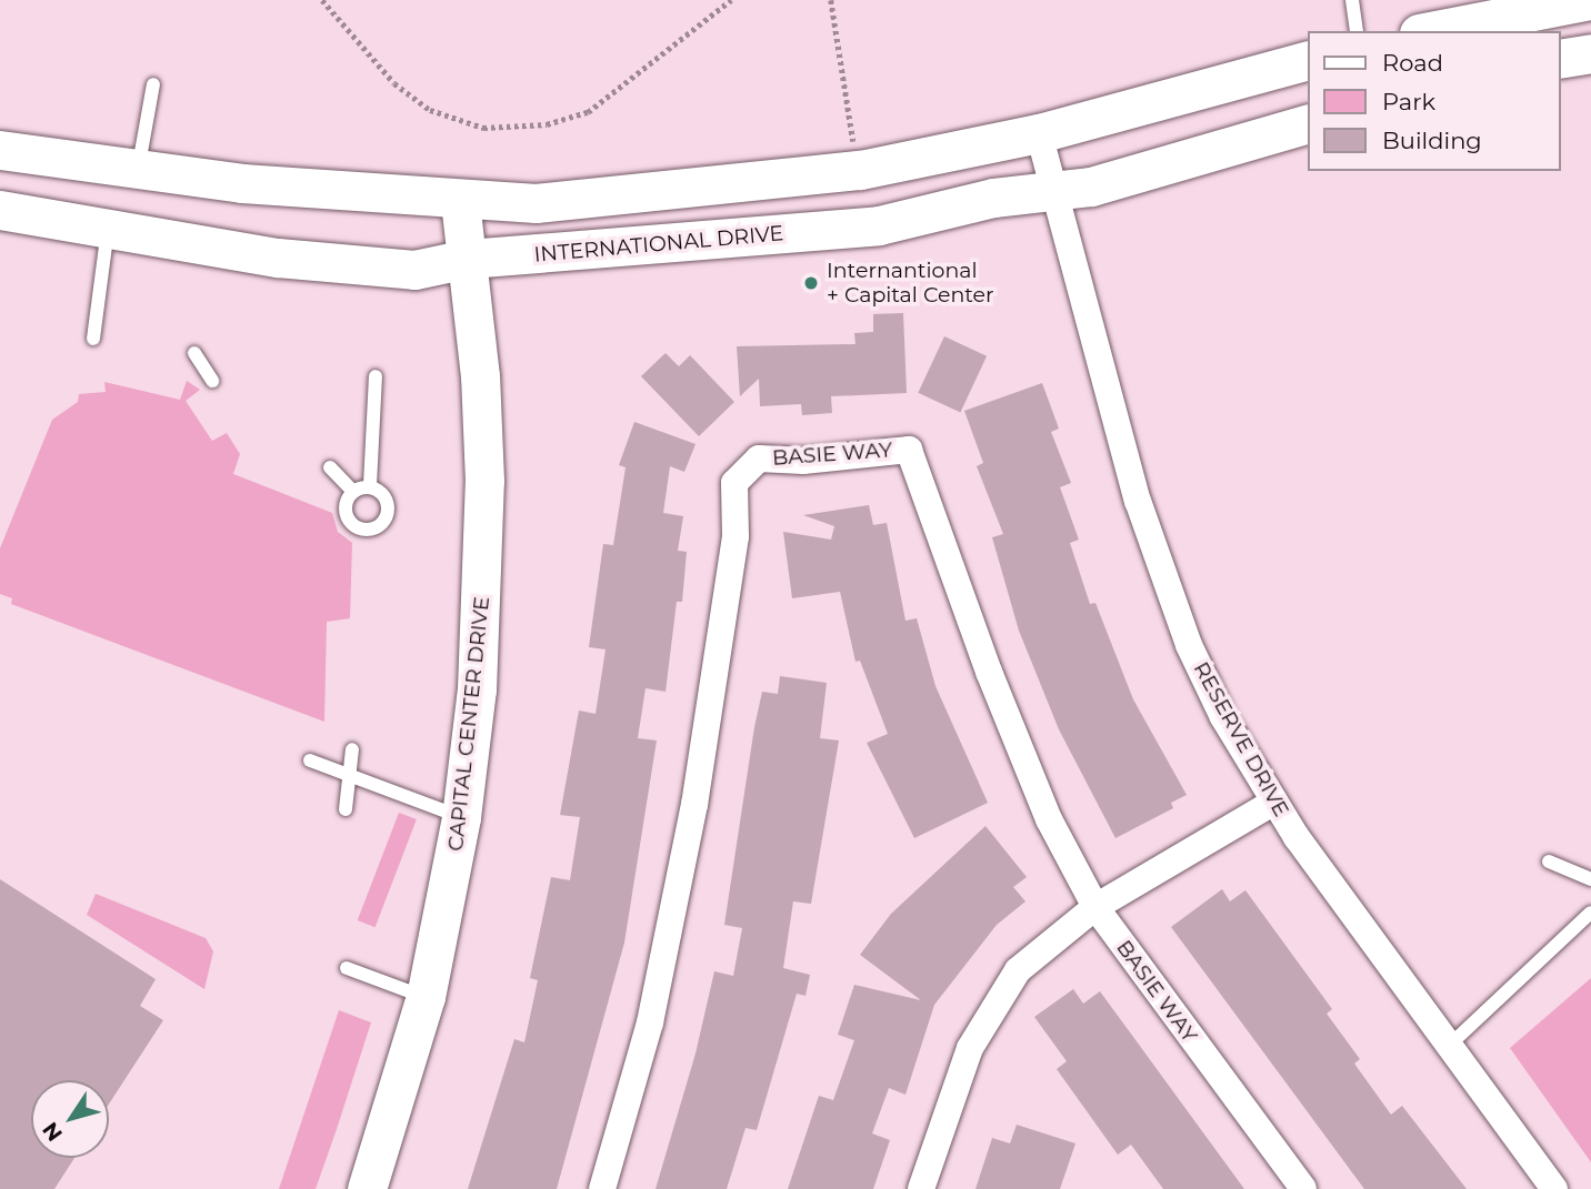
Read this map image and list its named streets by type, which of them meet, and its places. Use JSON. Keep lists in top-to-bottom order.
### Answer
{
  "streets": {
    "main road": ["INTERNATIONAL DRIVE", "CAPITAL CENTER DRIVE"],
    "street": ["BASIE WAY", "RESERVE DRIVE"]
  },
  "crossings": [
    ["INTERNATIONAL DRIVE", "CAPITAL CENTER DRIVE"],
    ["INTERNATIONAL DRIVE", "RESERVE DRIVE"]
  ],
  "places": ["Internantional + Capital Center"],
  "legend": ["Road", "Park", "Building"],
  "north": "bottom left"
}
